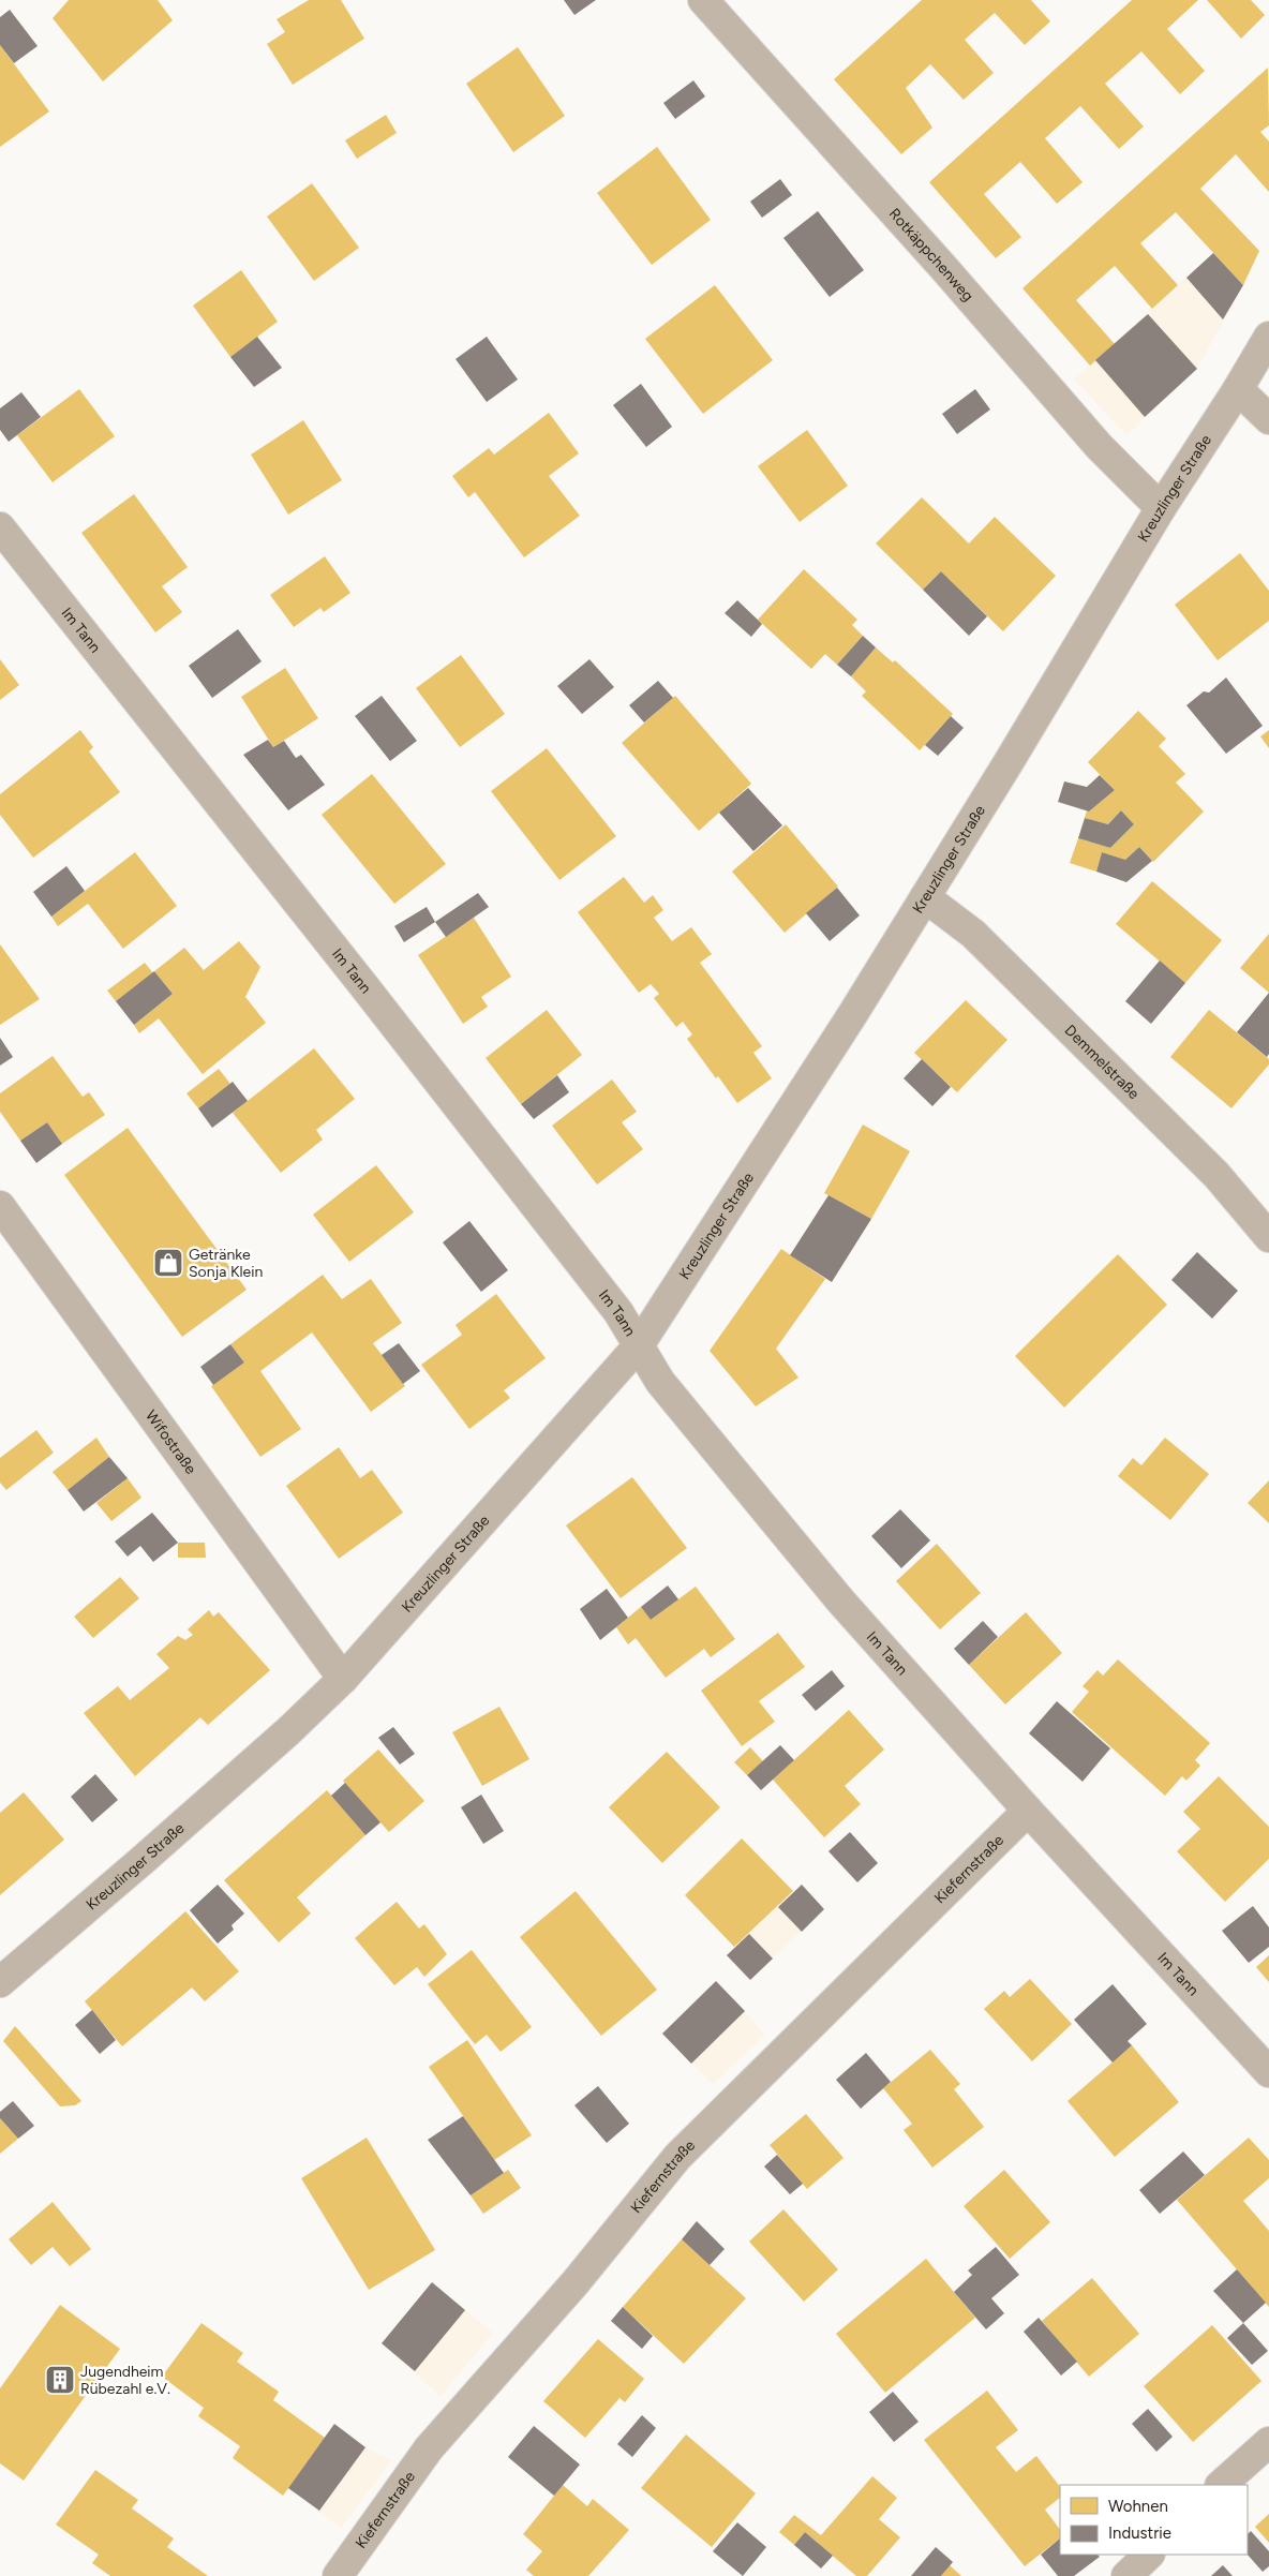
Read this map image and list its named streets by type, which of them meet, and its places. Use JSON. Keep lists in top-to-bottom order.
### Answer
{
  "streets": {
    "street": [
      "Rotkäppchenweg",
      "Kreuzlinger Straße",
      "Im Tann",
      "Demmelstraße",
      "Wifostraße",
      "Kiefernstraße"
    ]
  },
  "crossings": [
    ["Rotkäppchenweg", "Kreuzlinger Straße"],
    ["Kreuzlinger Straße", "Im Tann"],
    ["Kreuzlinger Straße", "Demmelstraße"],
    ["Kreuzlinger Straße", "Wifostraße"],
    ["Im Tann", "Kiefernstraße"]
  ],
  "places": {
    "shop": ["Getränke Sonja Klein"],
    "building": ["Jugendheim Rübezahl e.V."]
  },
  "legend": ["Wohnen", "Industrie"]
}
